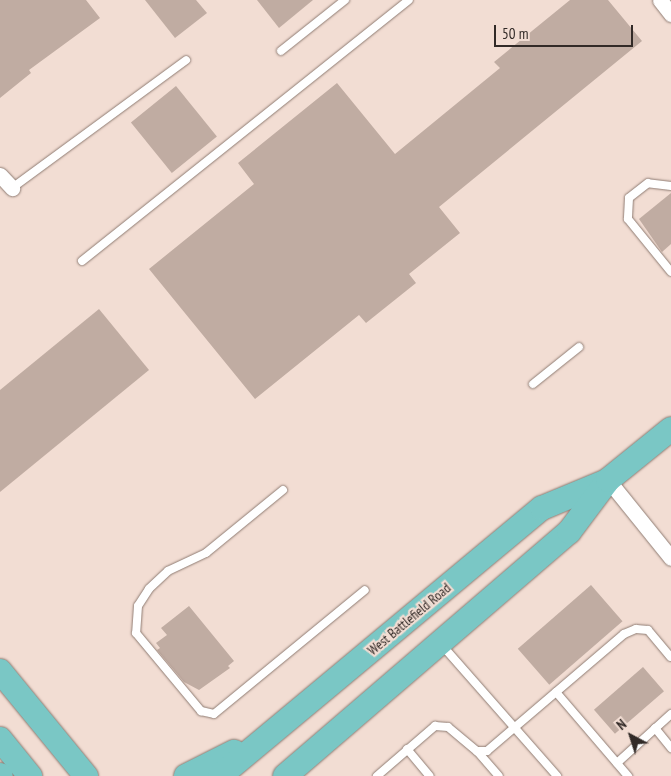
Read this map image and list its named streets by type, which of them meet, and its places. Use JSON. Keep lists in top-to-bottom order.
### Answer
{
  "streets": {
    "main road": ["West Battlefield Road"]
  },
  "scale_bar": "50 m",
  "north": "top left"
}
